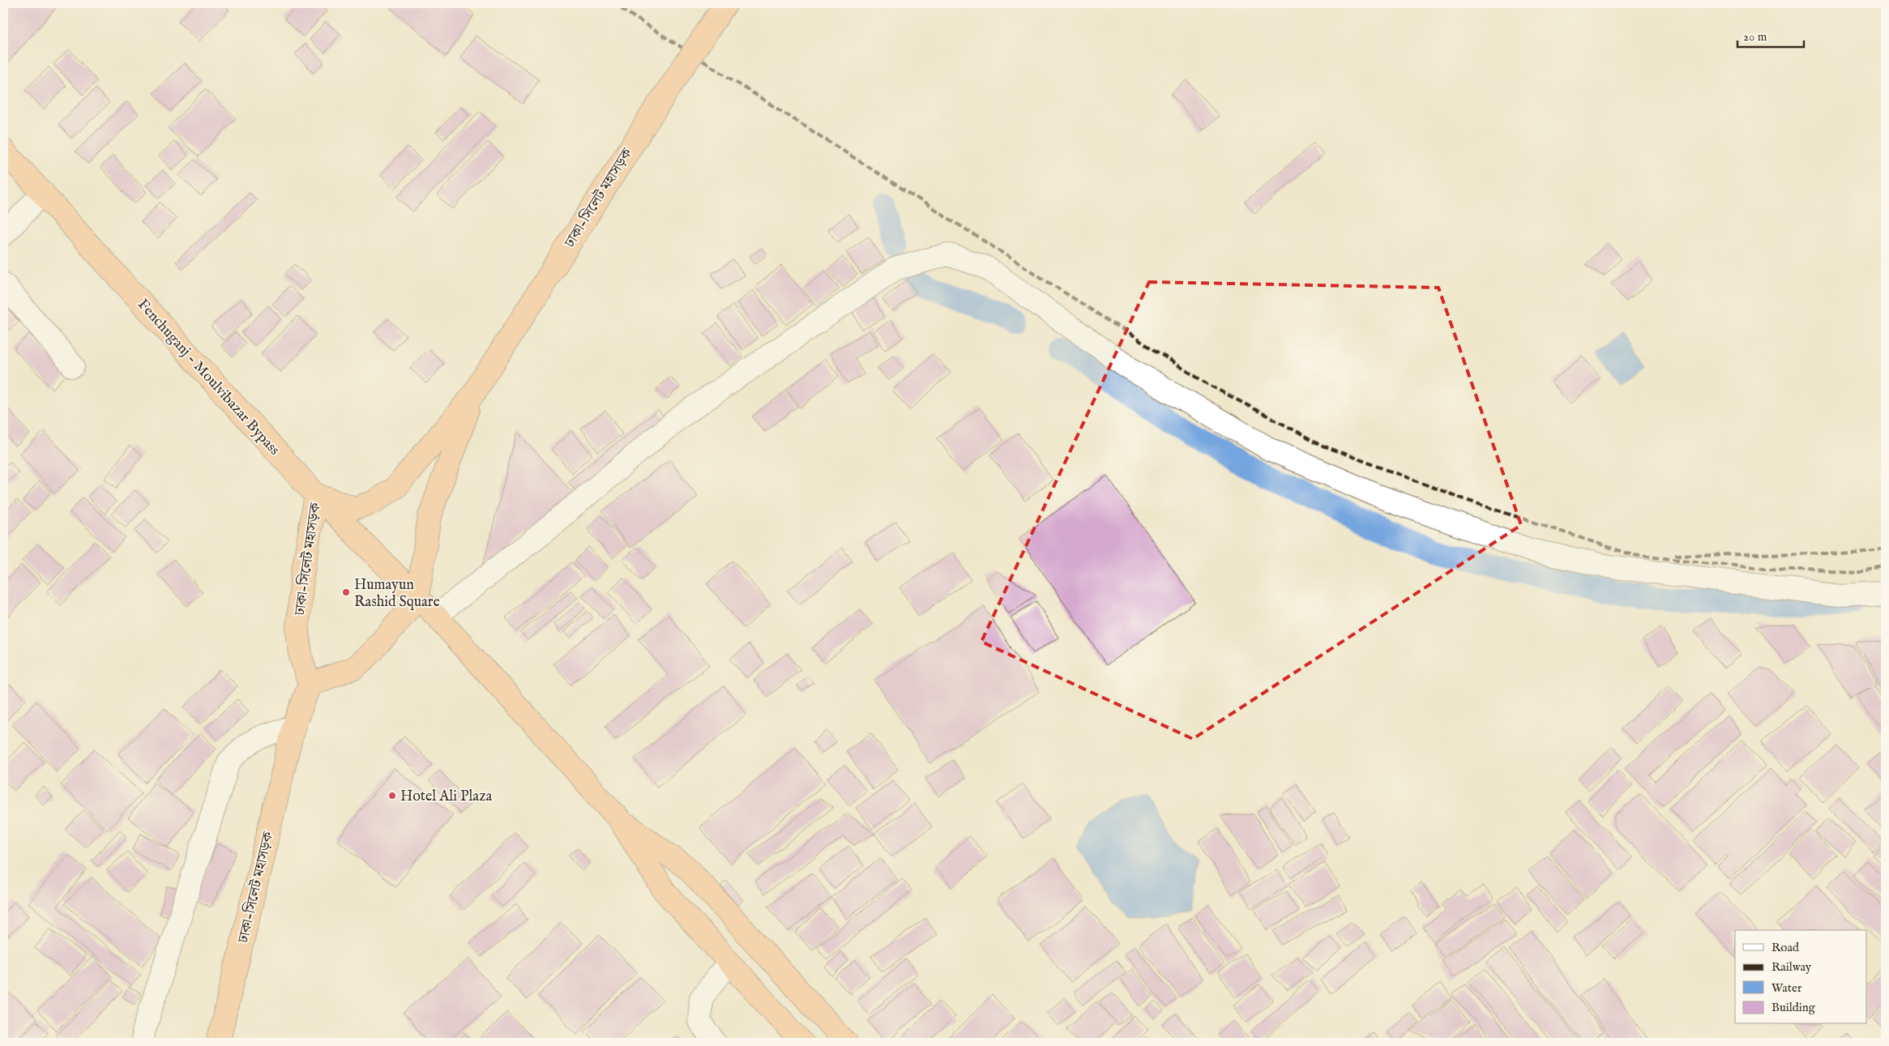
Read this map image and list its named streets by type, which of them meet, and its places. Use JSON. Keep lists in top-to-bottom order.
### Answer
{
  "streets": {
    "highway": ["ঢাকা-সিলেট মহাসড়ক", "Fenchuganj - Moulvibazar Bypass"]
  },
  "crossings": [
    ["ঢাকা-সিলেট মহাসড়ক", "Fenchuganj - Moulvibazar Bypass"]
  ],
  "places": ["Humayun Rashid Square", "Hotel Ali Plaza"],
  "legend": [
    "Road",
    "Railway",
    "Water",
    "Building"
  ],
  "scale_bar": "20 m"
}
